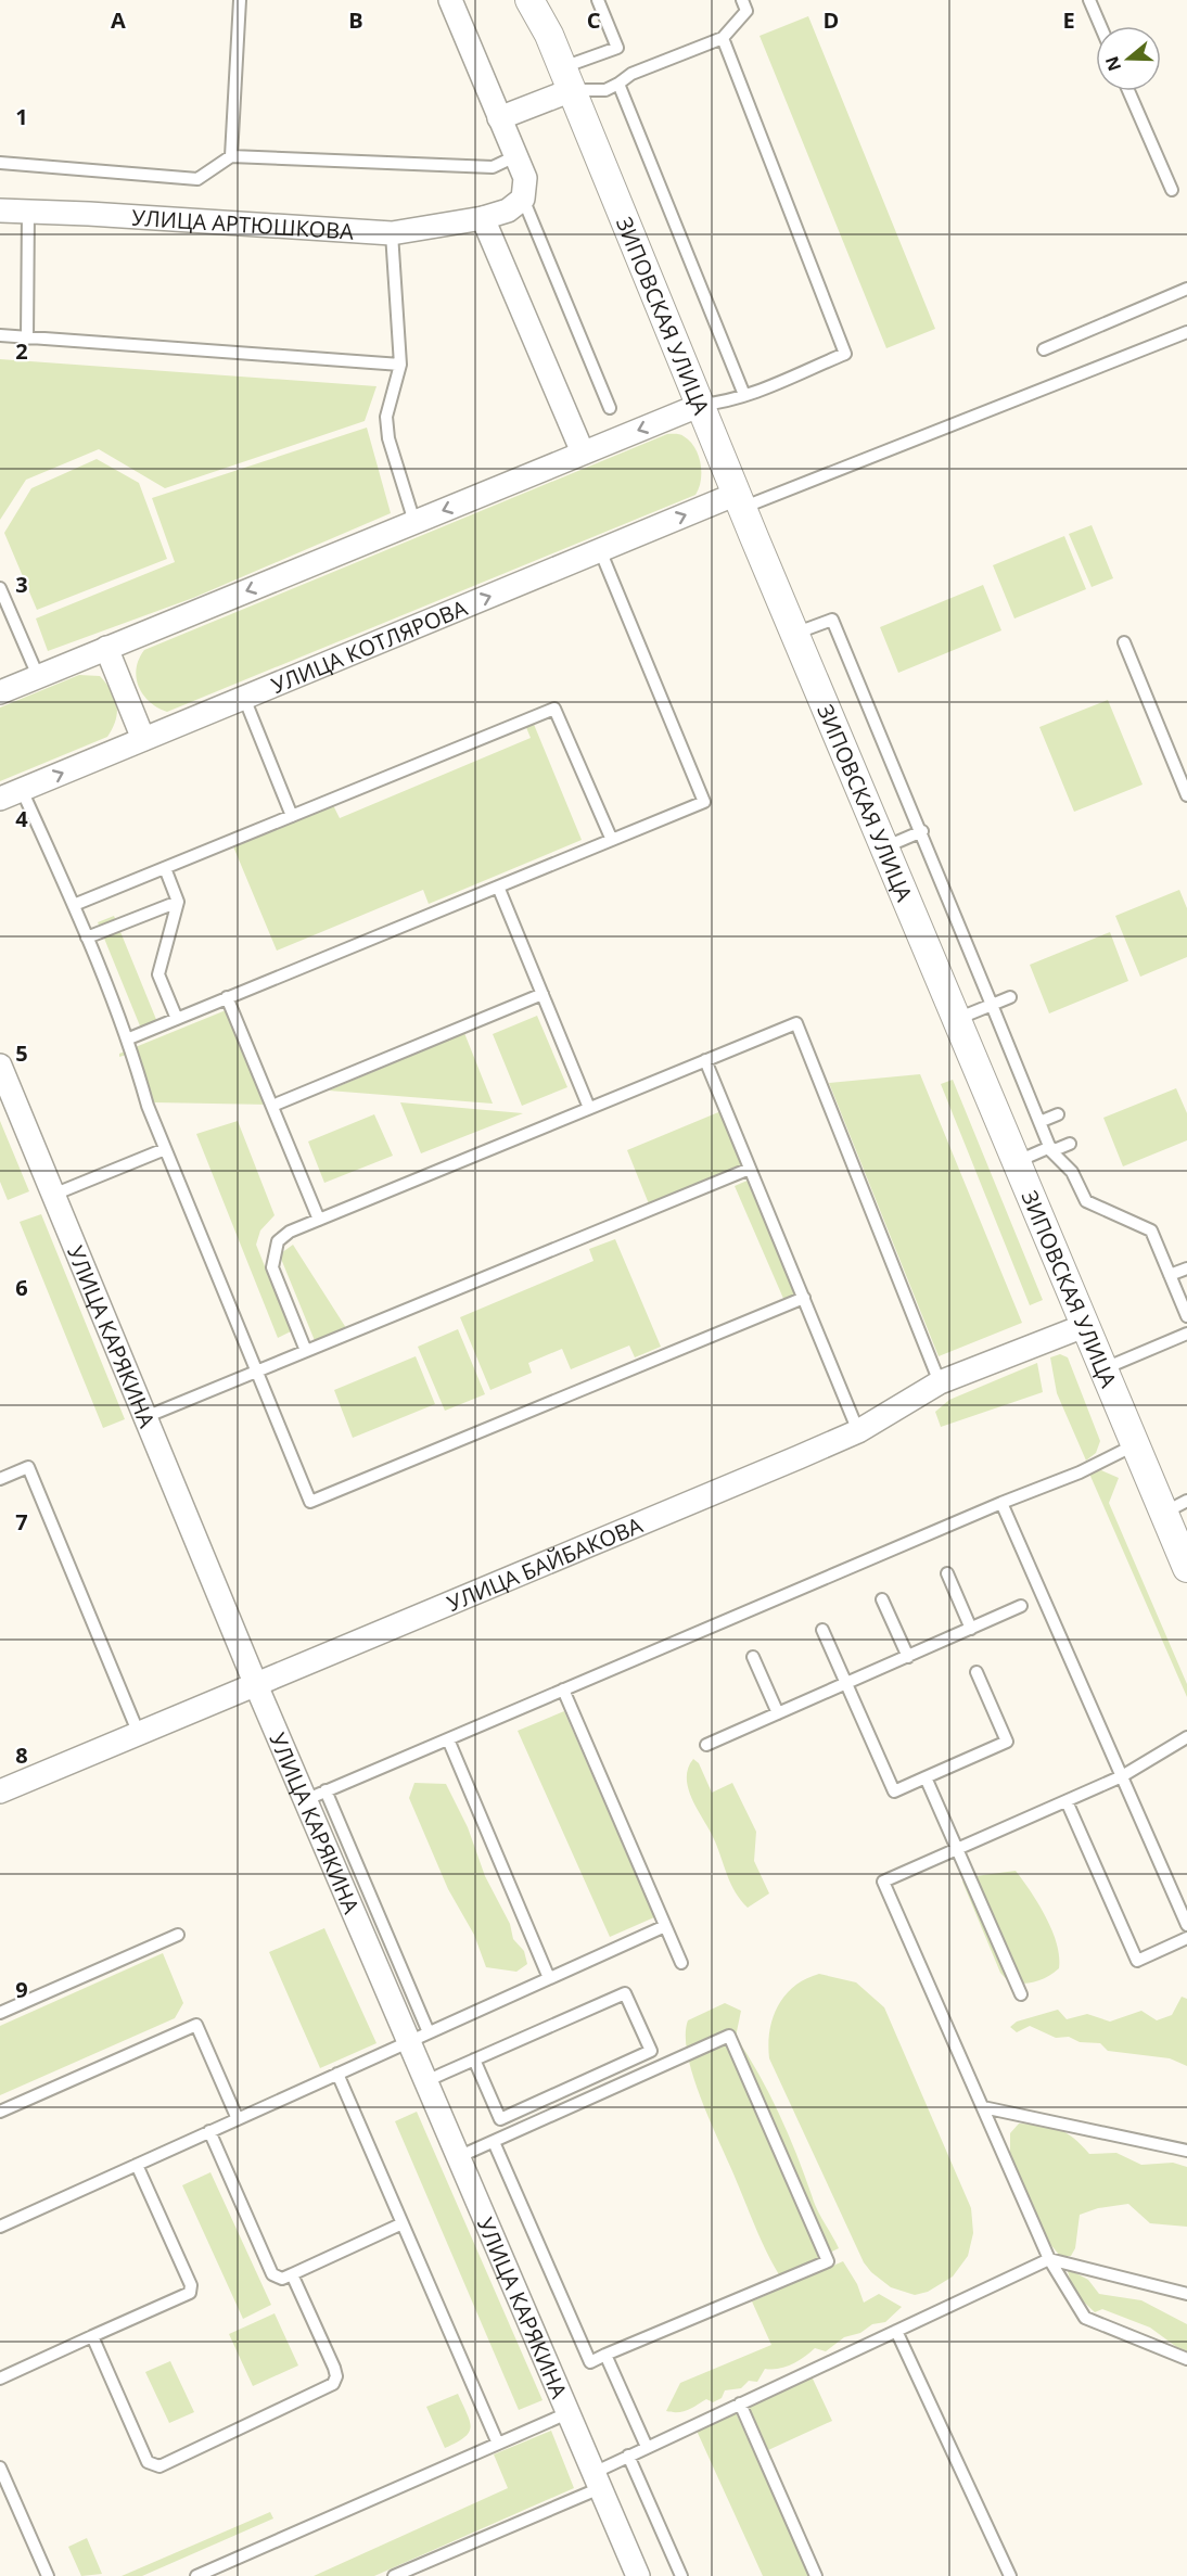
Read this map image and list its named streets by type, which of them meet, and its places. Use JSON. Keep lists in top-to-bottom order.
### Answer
{
  "streets": {
    "street": [
      "УЛИЦА АРТЮШКОВА",
      "ЗИПОВСКАЯ УЛИЦА",
      "УЛИЦА КОТЛЯРОВА",
      "УЛИЦА КАРЯКИНА",
      "УЛИЦА БАЙБАКОВА"
    ]
  },
  "crossings": [
    ["ЗИПОВСКАЯ УЛИЦА", "УЛИЦА КОТЛЯРОВА"],
    ["ЗИПОВСКАЯ УЛИЦА", "УЛИЦА БАЙБАКОВА"],
    ["УЛИЦА КАРЯКИНА", "УЛИЦА БАЙБАКОВА"]
  ],
  "north": "left",
  "grid": {
    "columns": [
      "A",
      "B",
      "C",
      "D",
      "E"
    ],
    "rows": [
      "1",
      "2",
      "3",
      "4",
      "5",
      "6",
      "7",
      "8",
      "9"
    ]
  }
}
